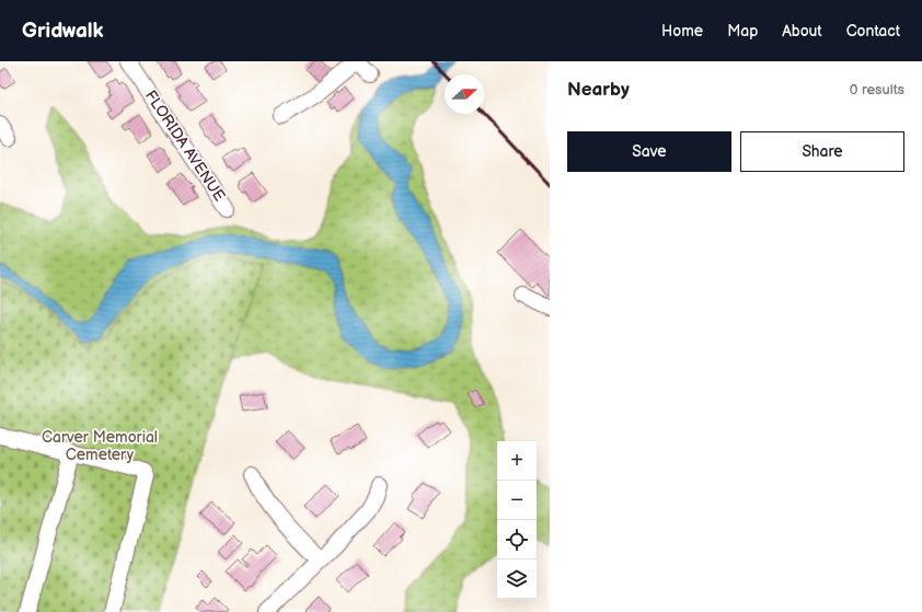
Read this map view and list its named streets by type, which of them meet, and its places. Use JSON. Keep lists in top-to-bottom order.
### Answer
{
  "streets": {
    "street": ["FLORIDA AVENUE"]
  },
  "parks": ["Carver Memorial Cemetery"],
  "north": "right",
  "page": {
    "header": "Gridwalk",
    "nav": [
      "Home",
      "Map",
      "About",
      "Contact"
    ],
    "heading": ["Nearby", "0 results"],
    "buttons": ["Save", "Share"],
    "map_buttons": ["+", "−"]
  }
}
